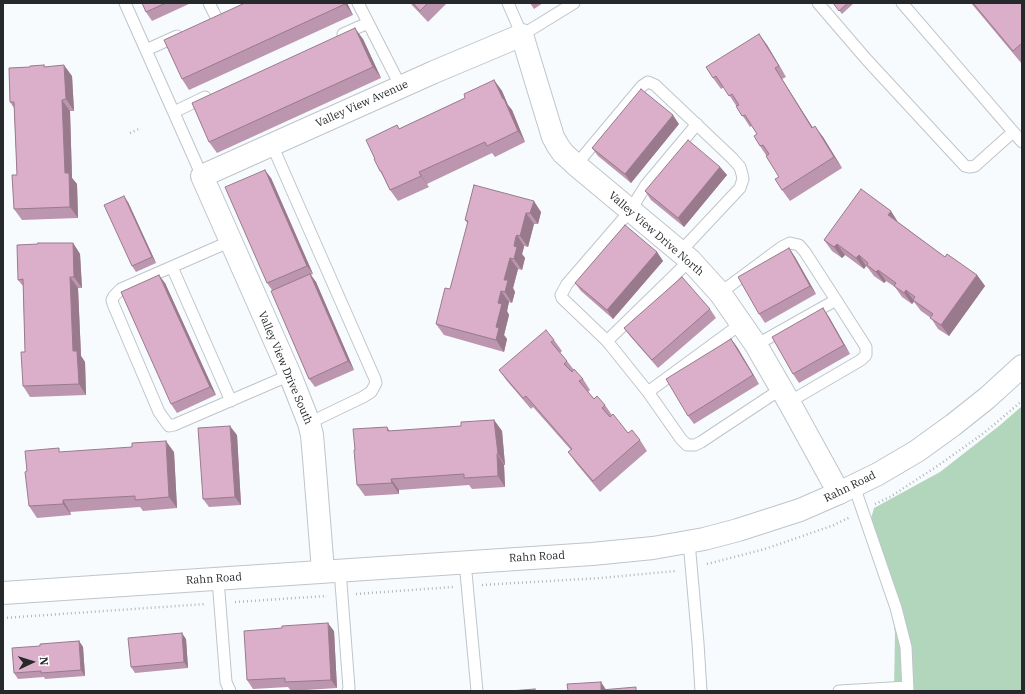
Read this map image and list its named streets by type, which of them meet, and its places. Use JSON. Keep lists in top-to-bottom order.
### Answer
{
  "streets": {
    "street": [
      "Valley View Avenue",
      "Valley View Drive North",
      "Valley View Drive South",
      "Rahn Road"
    ]
  },
  "crossings": [
    ["Valley View Avenue", "Valley View Drive North"],
    ["Valley View Avenue", "Valley View Drive South"],
    ["Valley View Drive North", "Rahn Road"],
    ["Valley View Drive South", "Rahn Road"]
  ],
  "north": "right"
}
